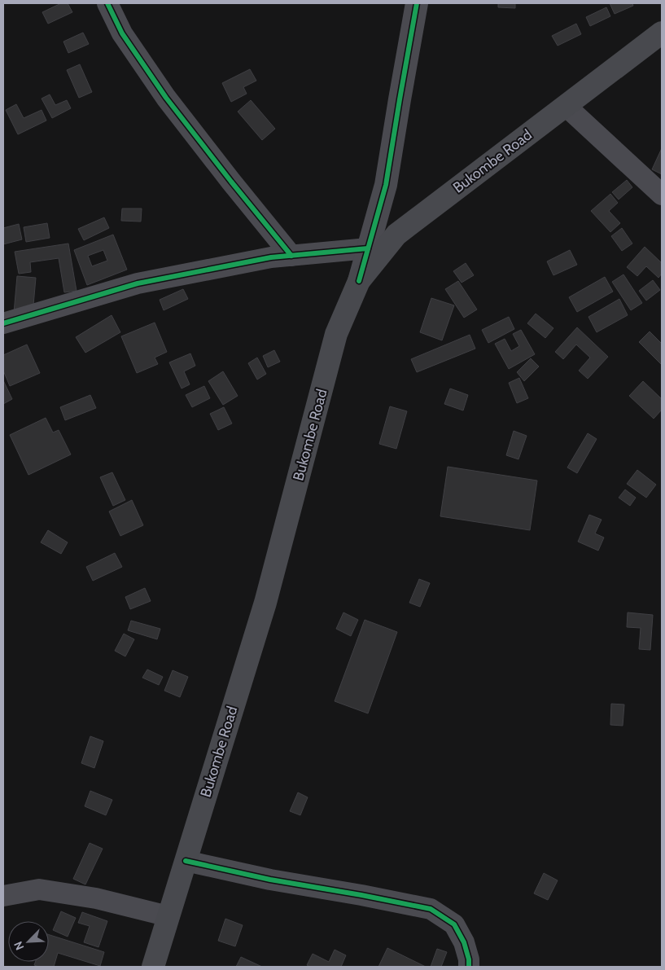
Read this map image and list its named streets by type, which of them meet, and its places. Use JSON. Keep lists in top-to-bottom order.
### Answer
{
  "streets": {
    "main road": ["Bukombe Road"]
  },
  "north": "bottom left"
}
